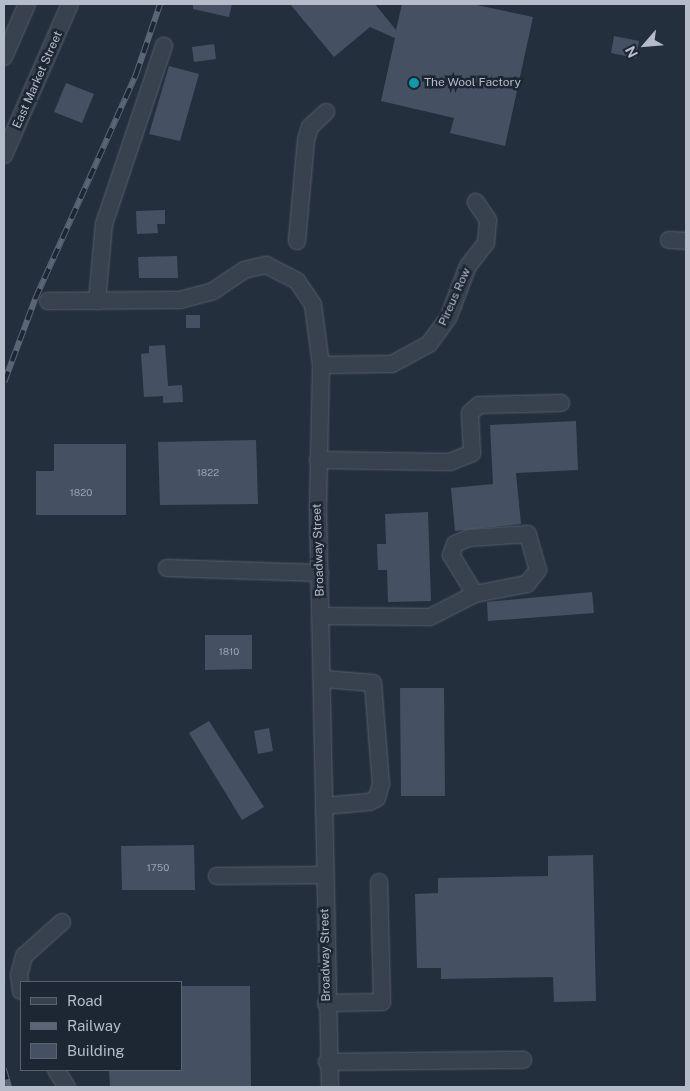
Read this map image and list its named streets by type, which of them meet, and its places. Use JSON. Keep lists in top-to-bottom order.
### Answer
{
  "streets": {
    "street": ["East Market Street", "Pireus Row", "Broadway Street"]
  },
  "crossings": [
    ["Pireus Row", "Broadway Street"]
  ],
  "places": ["The Wool Factory"],
  "house_numbers": [
    "1822",
    "1820",
    "1810",
    "1750"
  ],
  "legend": ["Road", "Railway", "Building"],
  "north": "bottom left"
}
